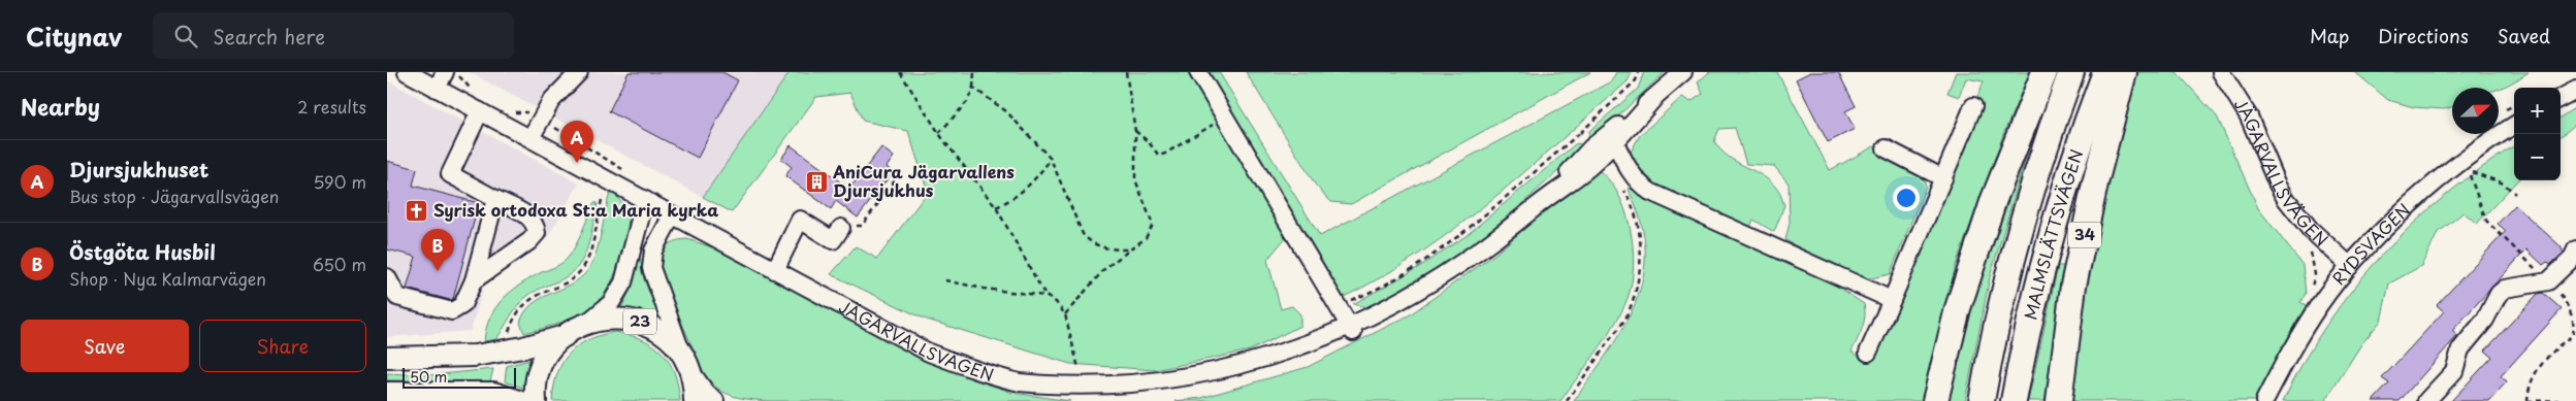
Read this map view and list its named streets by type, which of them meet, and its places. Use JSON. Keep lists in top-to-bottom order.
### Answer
{
  "streets": {
    "highway": ["MALMSLÄTTSVÄGEN", "34"],
    "main road": ["23"],
    "street": ["JÄGARVALLSVÄGEN", "RYDSVÄGEN"]
  },
  "crossings": [
    ["JÄGARVALLSVÄGEN", "RYDSVÄGEN"]
  ],
  "places": {
    "building": ["AniCura Jägarvallens Djursjukhus"],
    "church": ["Syrisk ortodoxa St:a Maria kyrka"]
  },
  "scale_bar": "50 m",
  "north": "right",
  "page": {
    "header": "Citynav",
    "search": "Search here",
    "nav": ["Map", "Directions", "Saved"],
    "heading": ["Nearby", "2 results"],
    "map_buttons": ["+", "−"],
    "pins": ["A", "B"],
    "list": [
      {
        "mark": "A",
        "name": "Djursjukhuset",
        "note": "Bus stop · Jägarvallsvägen",
        "value": "590 m"
      },
      {
        "mark": "B",
        "name": "Östgöta Husbil",
        "note": "Shop · Nya Kalmarvägen",
        "value": "650 m"
      }
    ],
    "buttons": ["Save", "Share"],
    "scale": "50 m"
  }
}
